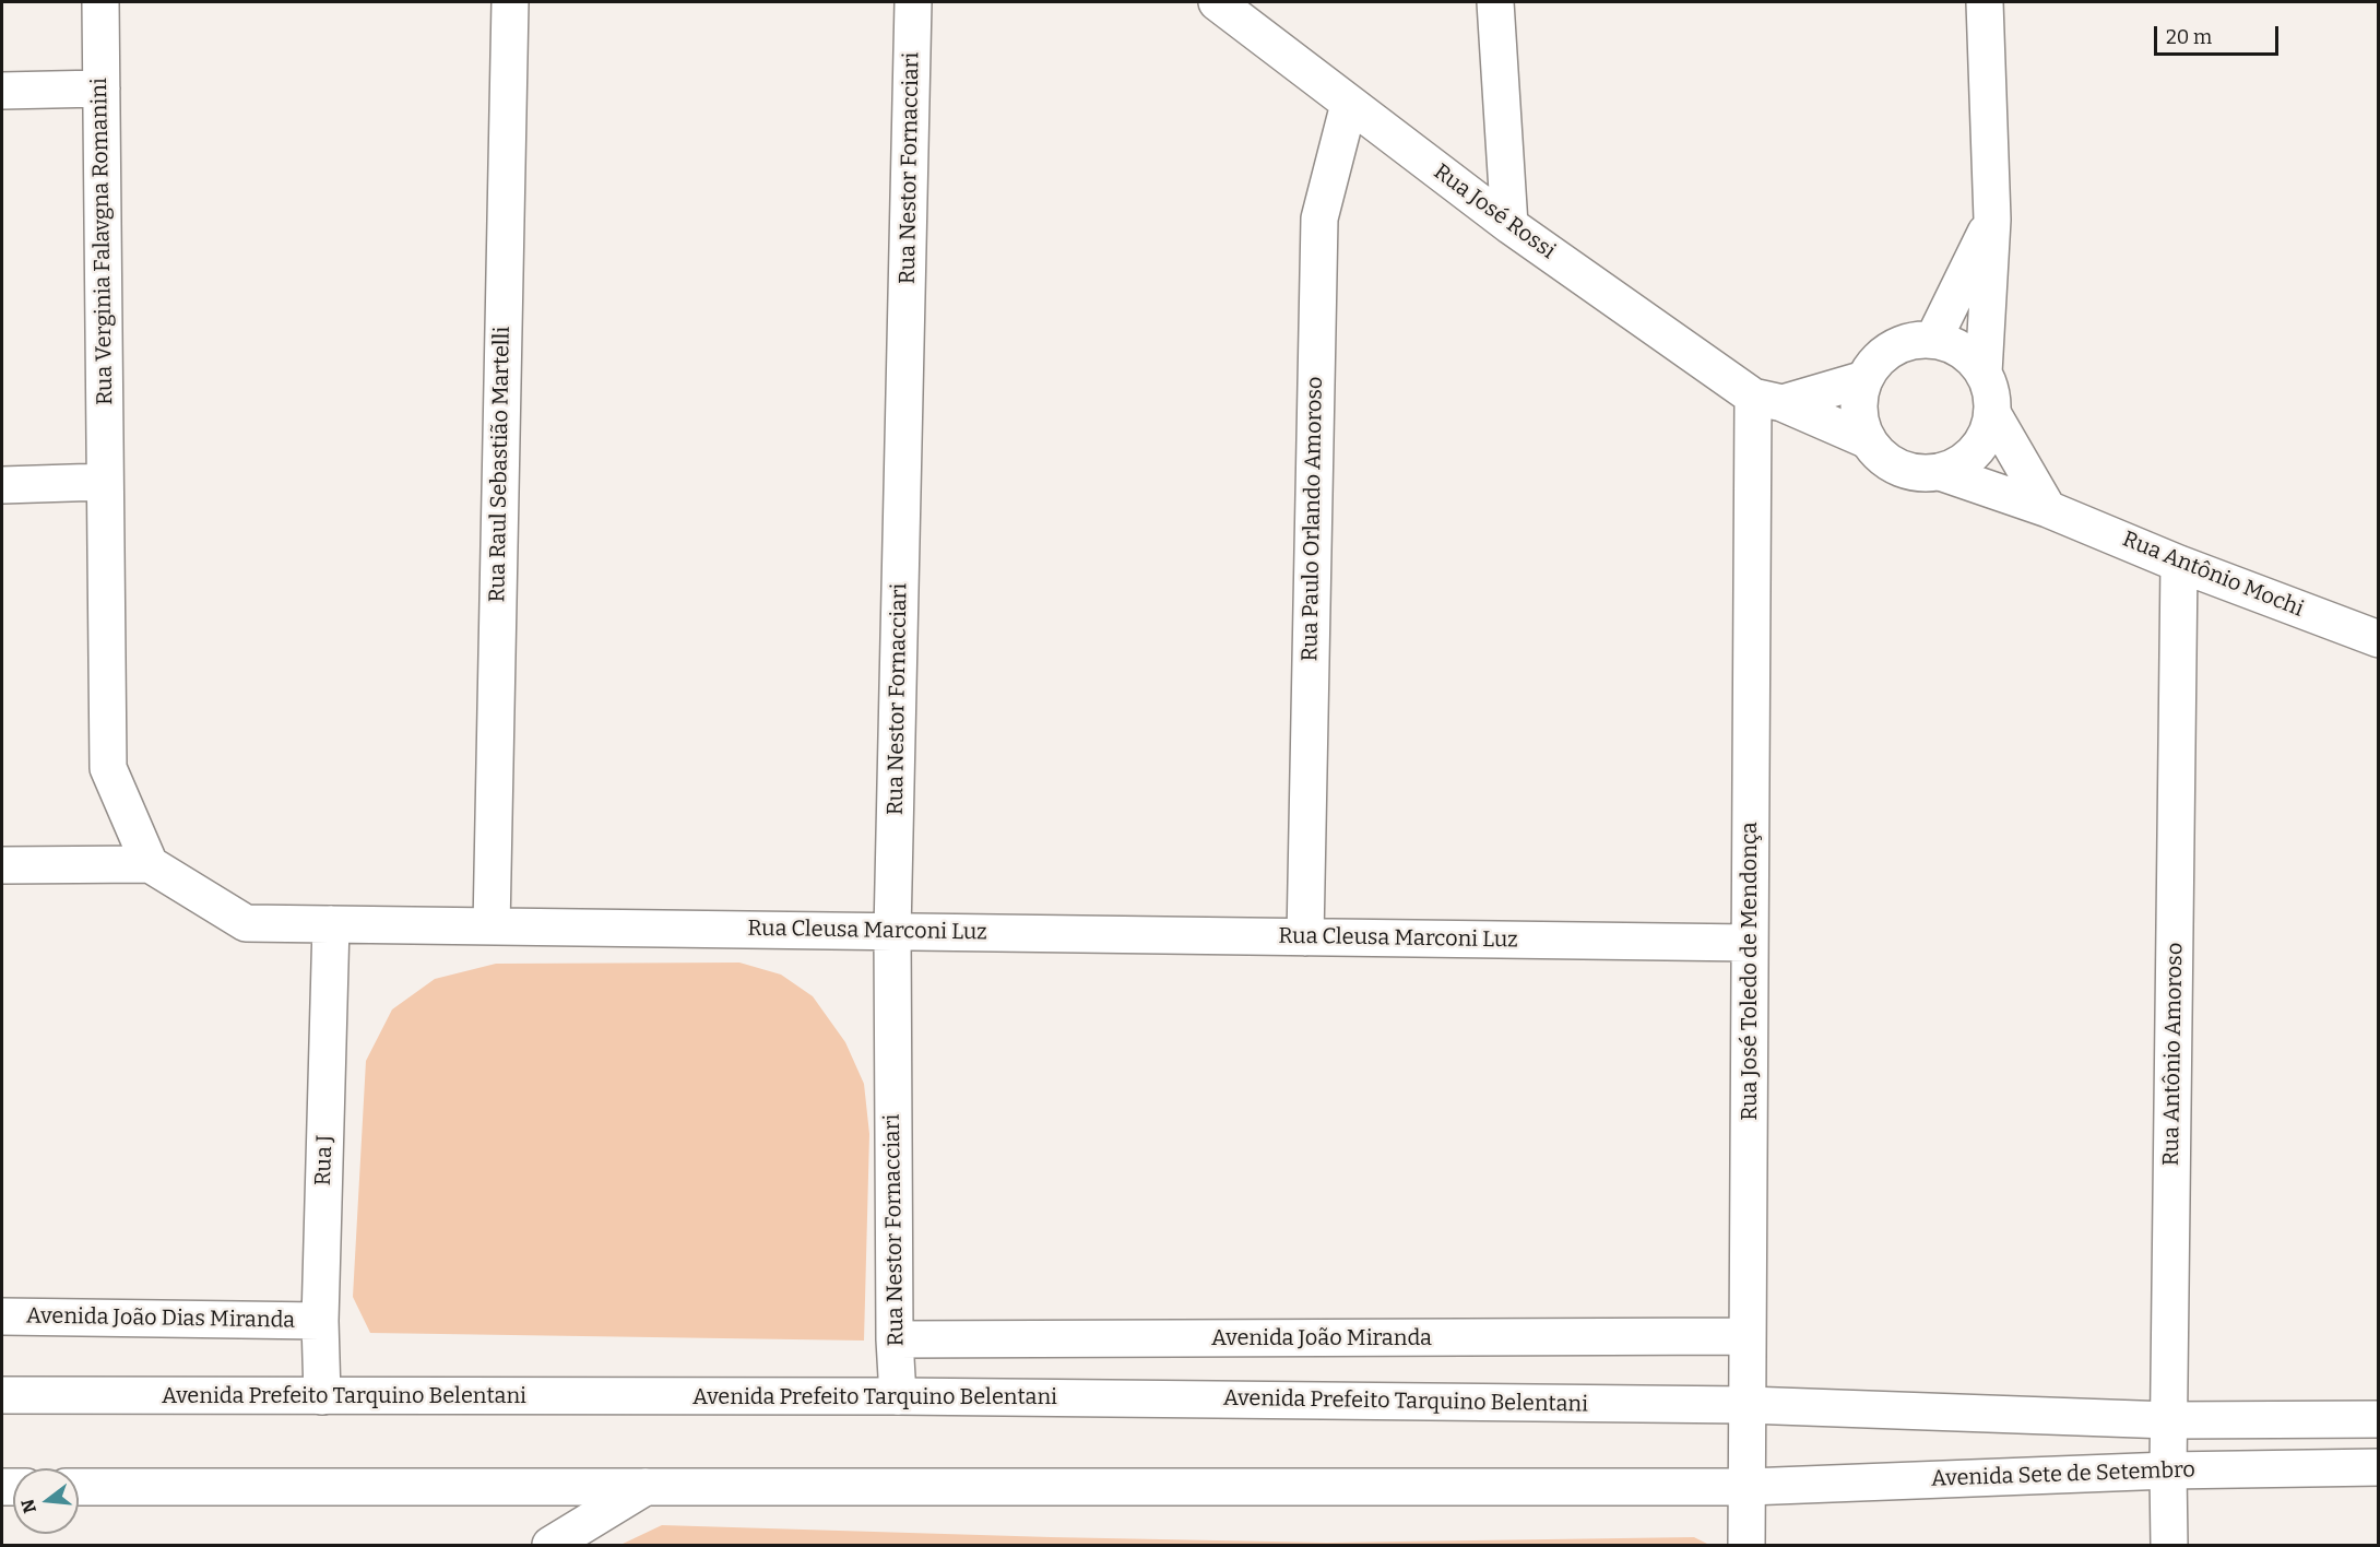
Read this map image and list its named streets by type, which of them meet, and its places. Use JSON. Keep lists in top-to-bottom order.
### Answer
{
  "streets": {
    "street": [
      "Rua Nestor Fornacciari",
      "Rua José Rossi",
      "Rua Verginia Falavgna Romanini",
      "Rua Raul Sebastião Martelli",
      "Rua Paulo Orlando Amoroso",
      "Rua Antônio Mochi",
      "Rua Cleusa Marconi Luz",
      "Rua José Toledo de Mendonça",
      "Rua Antônio Amoroso",
      "Rua J",
      "Avenida João Dias Miranda",
      "Avenida João Miranda",
      "Avenida Prefeito Tarquino Belentani",
      "Avenida Sete de Setembro"
    ]
  },
  "crossings": [
    ["Rua Nestor Fornacciari", "Rua Cleusa Marconi Luz"],
    ["Rua Nestor Fornacciari", "Avenida João Miranda"],
    ["Rua Nestor Fornacciari", "Avenida Prefeito Tarquino Belentani"],
    ["Rua José Rossi", "Rua Paulo Orlando Amoroso"],
    ["Rua José Rossi", "Rua Antônio Mochi"],
    ["Rua José Rossi", "Rua José Toledo de Mendonça"],
    ["Rua Verginia Falavgna Romanini", "Rua Cleusa Marconi Luz"],
    ["Rua Raul Sebastião Martelli", "Rua Cleusa Marconi Luz"],
    ["Rua Paulo Orlando Amoroso", "Rua Cleusa Marconi Luz"],
    ["Rua Antônio Mochi", "Rua Antônio Amoroso"],
    ["Rua Cleusa Marconi Luz", "Rua José Toledo de Mendonça"],
    ["Rua Cleusa Marconi Luz", "Rua J"],
    ["Rua José Toledo de Mendonça", "Avenida João Miranda"],
    ["Rua José Toledo de Mendonça", "Avenida Prefeito Tarquino Belentani"],
    ["Rua José Toledo de Mendonça", "Avenida Sete de Setembro"],
    ["Rua Antônio Amoroso", "Avenida Sete de Setembro"],
    ["Rua J", "Avenida João Dias Miranda"],
    ["Rua J", "Avenida Prefeito Tarquino Belentani"]
  ],
  "scale_bar": "20 m",
  "north": "left"
}
